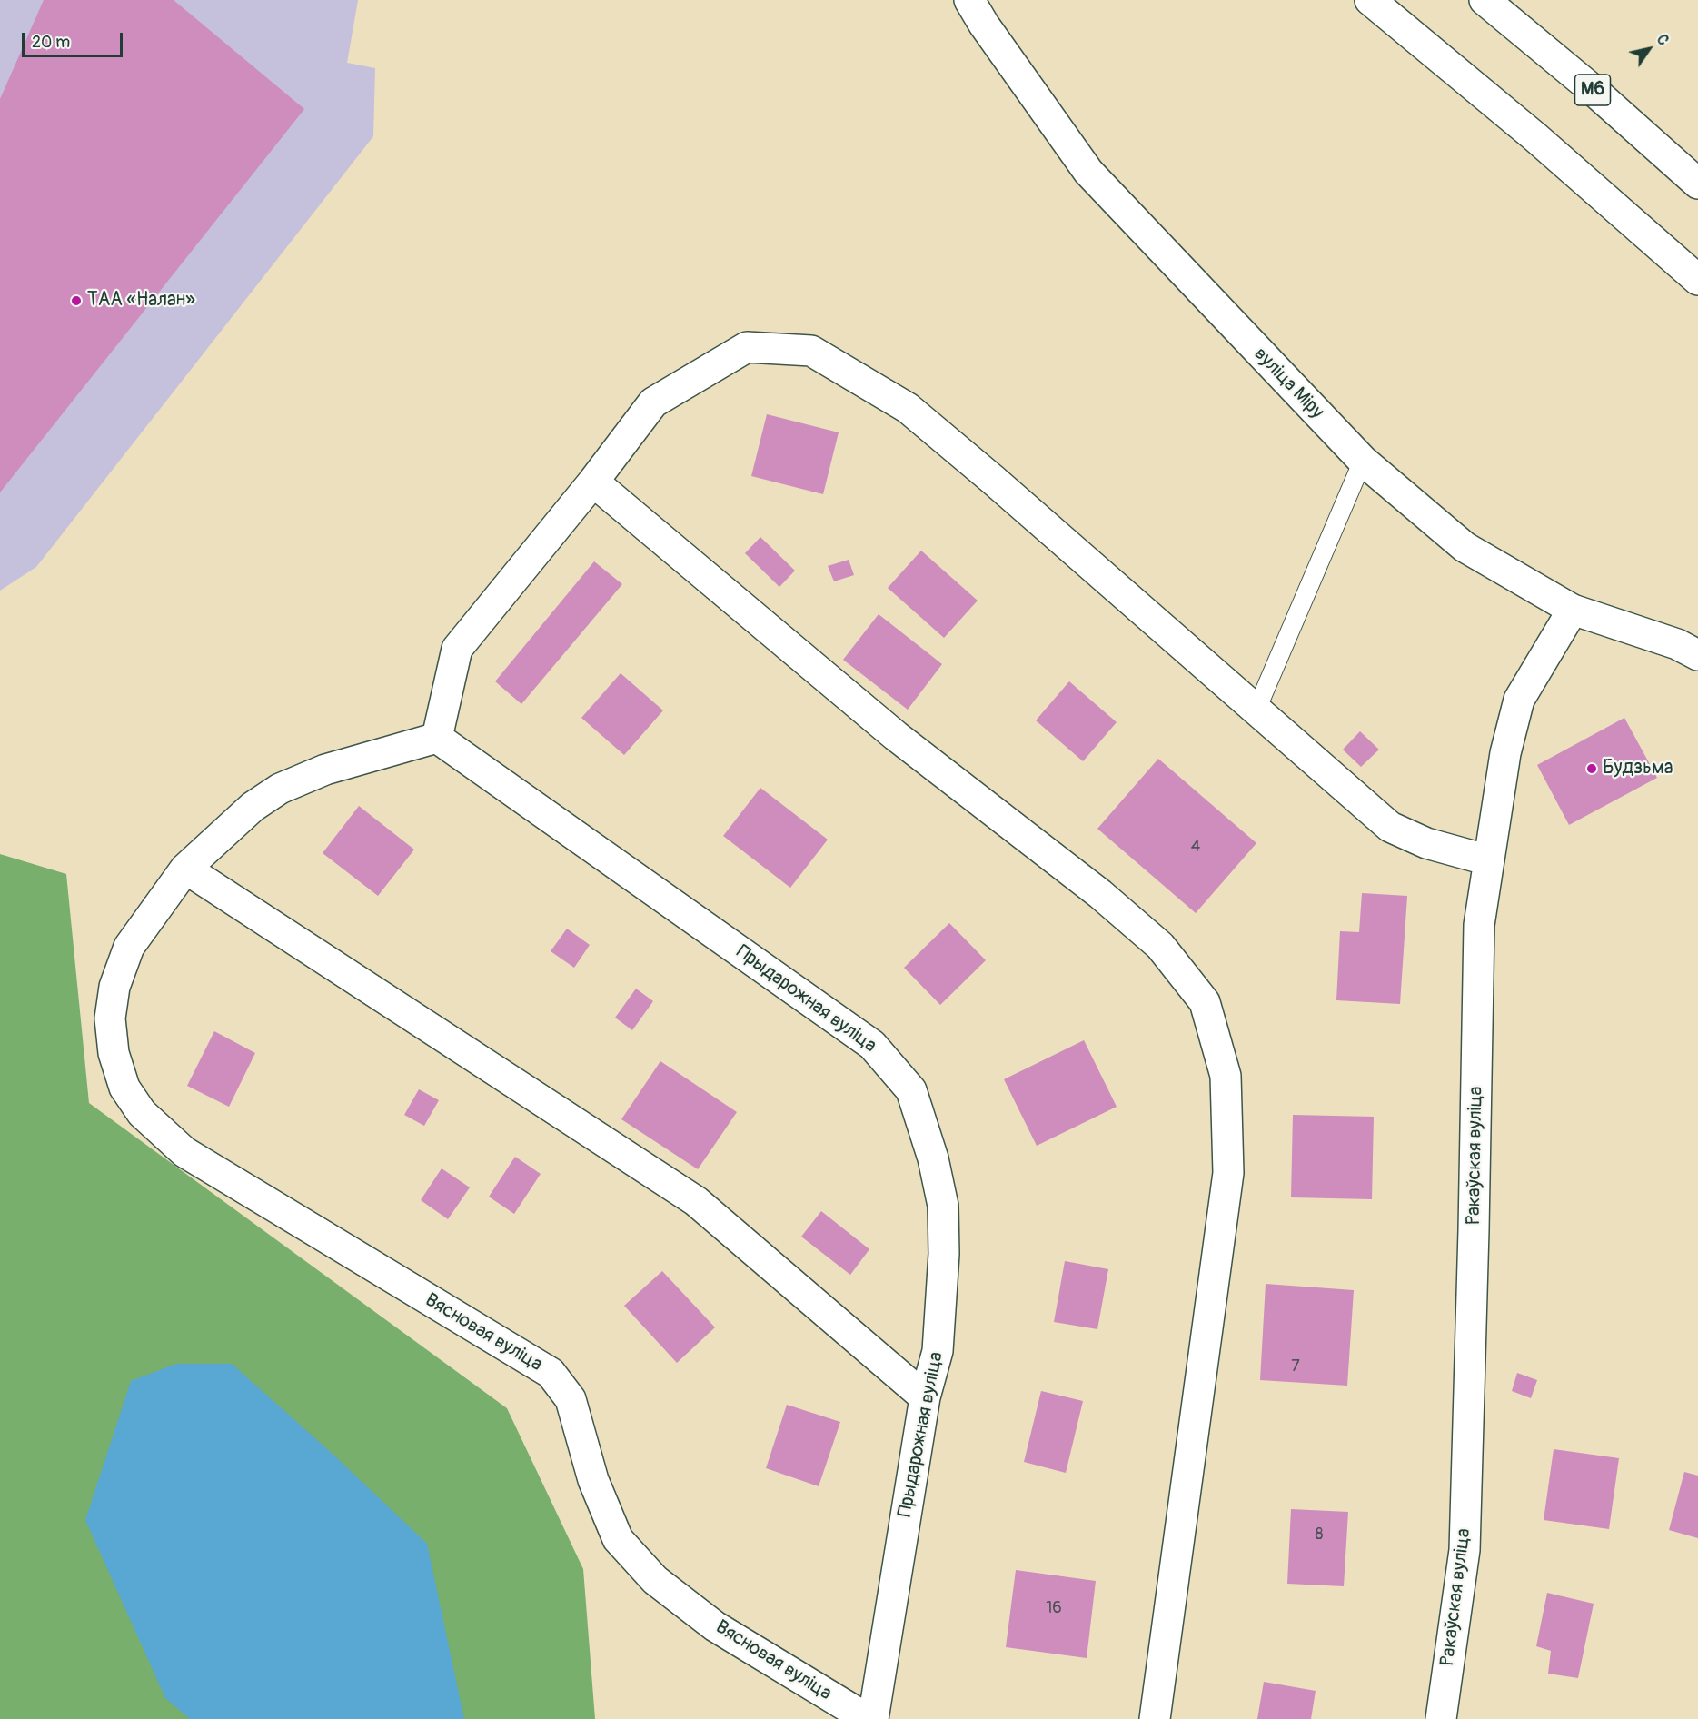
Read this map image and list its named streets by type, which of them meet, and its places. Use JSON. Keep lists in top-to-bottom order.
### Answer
{
  "streets": {
    "main road": [
      "М6",
      "вуліца Міру",
      "Прыдарожная вуліца",
      "Ракаўская вуліца",
      "Вясновая вуліца"
    ]
  },
  "crossings": [
    ["вуліца Міру", "Ракаўская вуліца"],
    ["Прыдарожная вуліца", "Вясновая вуліца"]
  ],
  "places": ["ТАА «Налан»", "Будзьма"],
  "house_numbers": [
    "4",
    "7",
    "8",
    "16"
  ],
  "scale_bar": "20 m",
  "north": "top right"
}
